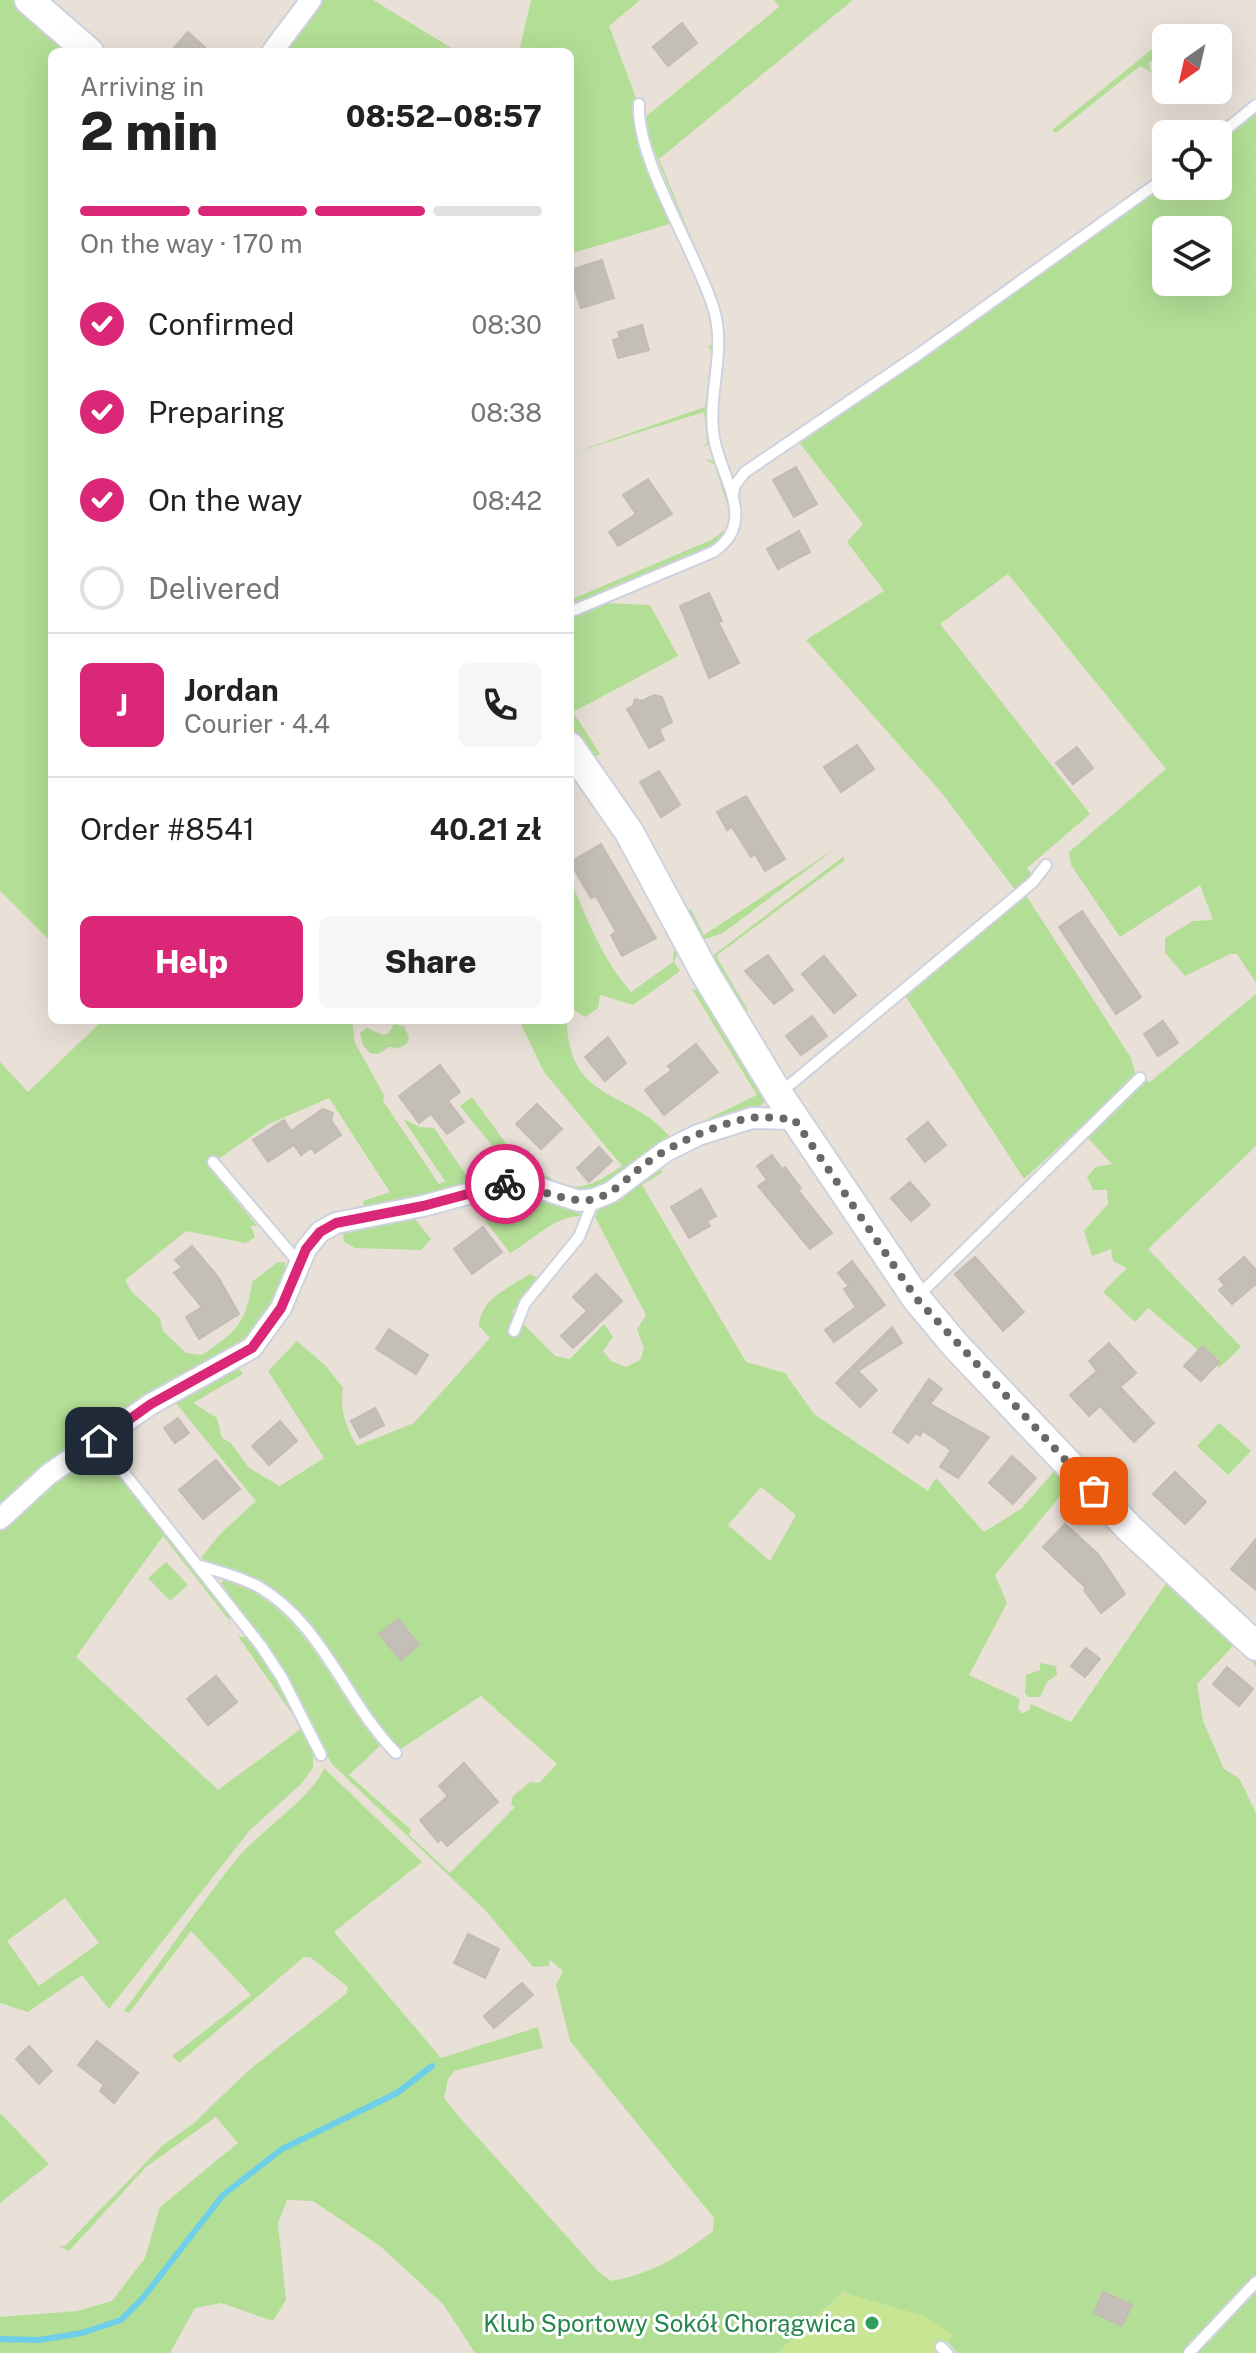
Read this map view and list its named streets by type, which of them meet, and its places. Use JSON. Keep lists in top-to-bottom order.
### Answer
{
  "places": ["Klub Sportowy Sokół Chorągwica"],
  "north": "bottom left",
  "page": {
    "heading": ["2 min", "Arriving in", "08:52–08:57"],
    "panel": [
      "Jordan",
      "Courier · 4.4",
      "Order #8541",
      "40.21 zł"
    ],
    "bar": "On the way · 170 m",
    "list": [
      ["Confirmed", "08:30"],
      ["Preparing", "08:38"],
      ["On the way", "08:42"],
      "Delivered"
    ],
    "round": "J",
    "buttons": ["Help", "Share"]
  }
}
